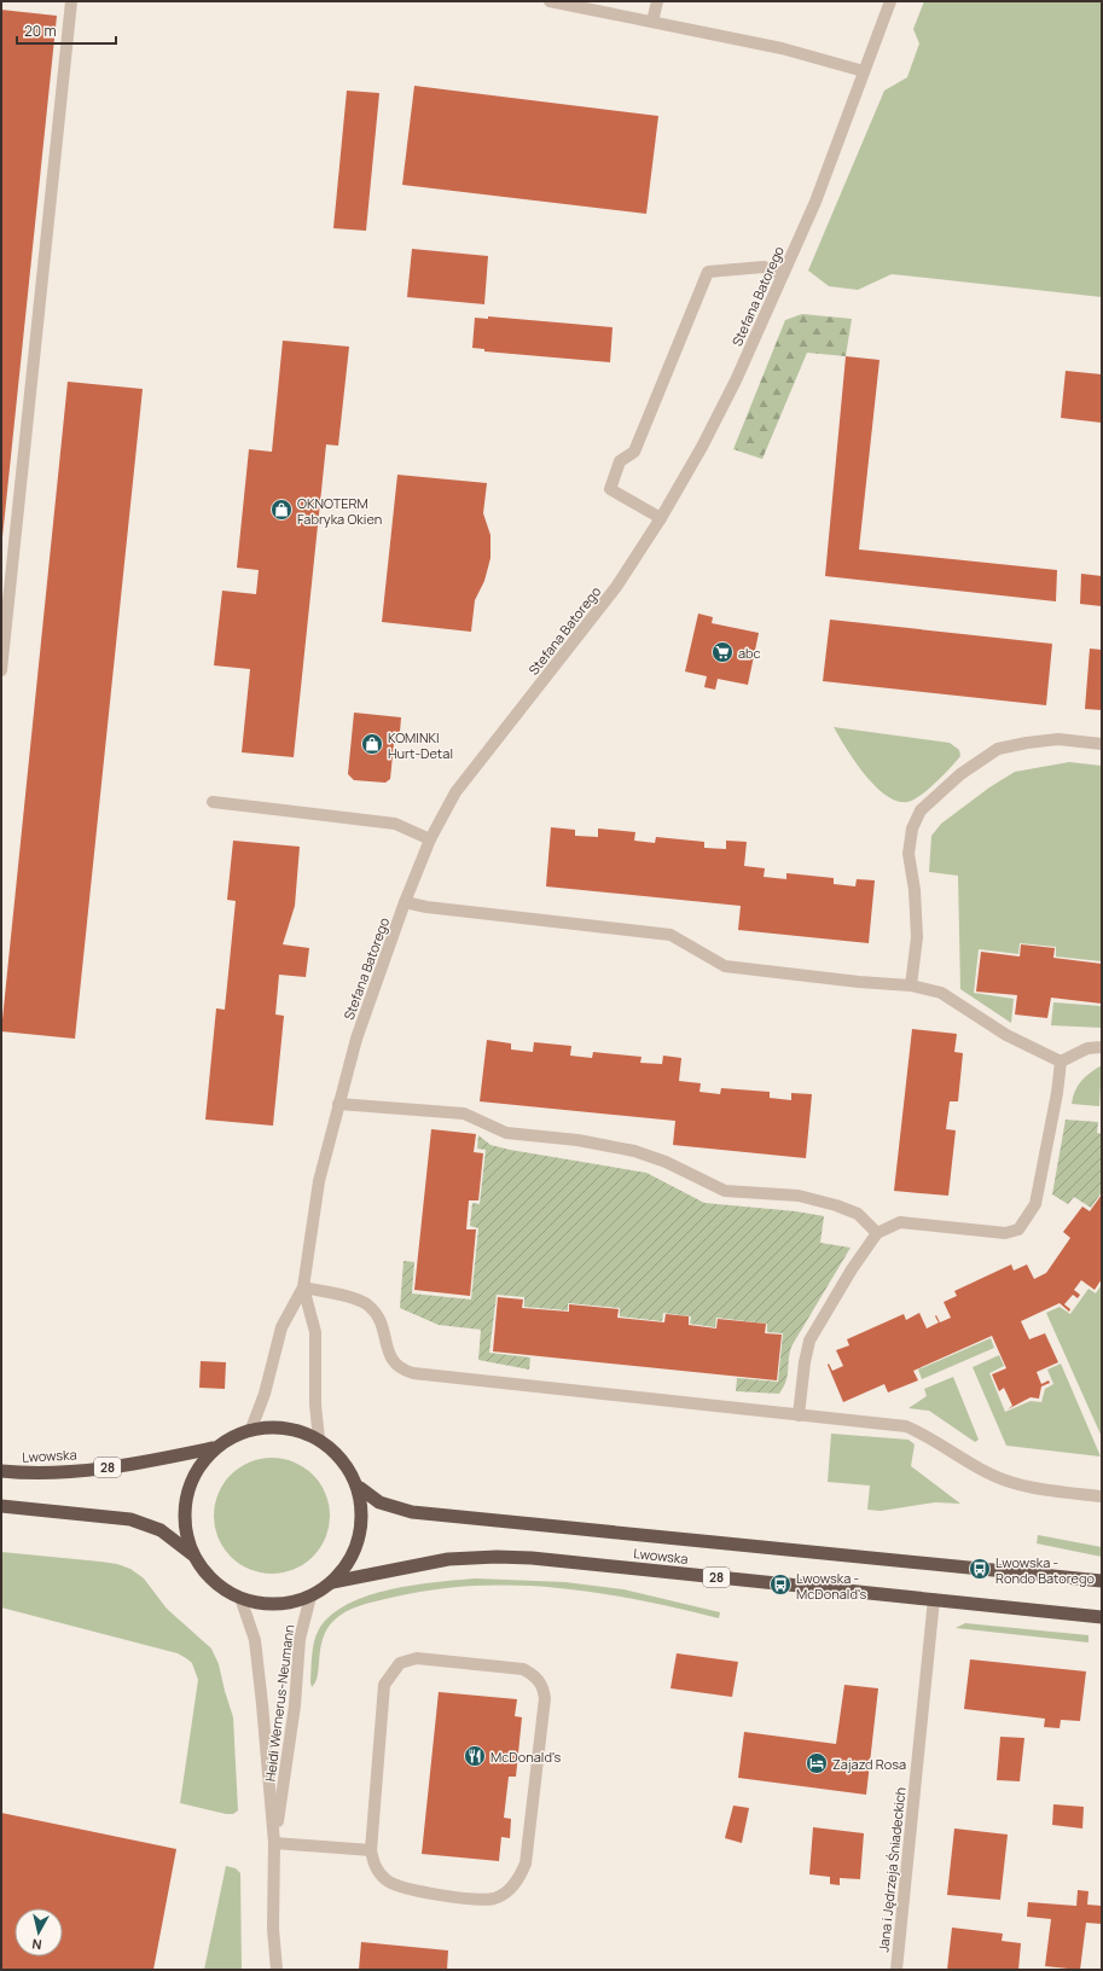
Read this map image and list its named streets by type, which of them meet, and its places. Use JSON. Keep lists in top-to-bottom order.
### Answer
{
  "streets": {
    "highway": ["Lwowska", "28"],
    "street": ["Stefana Batorego", "Heidi Wernerus-Neumann", "Jana i Jędrzeja Śniadeckich"]
  },
  "crossings": [
    ["Stefana Batorego", "28"],
    ["Lwowska", "28"],
    ["Lwowska", "Jana i Jędrzeja Śniadeckich"],
    ["28", "Heidi Wernerus-Neumann"]
  ],
  "places": {
    "shop": ["OKNOTERM Fabryka Okien", "KOMINKI Hurt-Detal"],
    "supermarket": ["abc"],
    "bus stop": ["Lwowska - Rondo Batorego", "Lwowska - McDonald's"],
    "restaurant": ["McDonald's"],
    "hotel": ["Zajazd Rosa"]
  },
  "scale_bar": "20 m",
  "north": "bottom"
}
